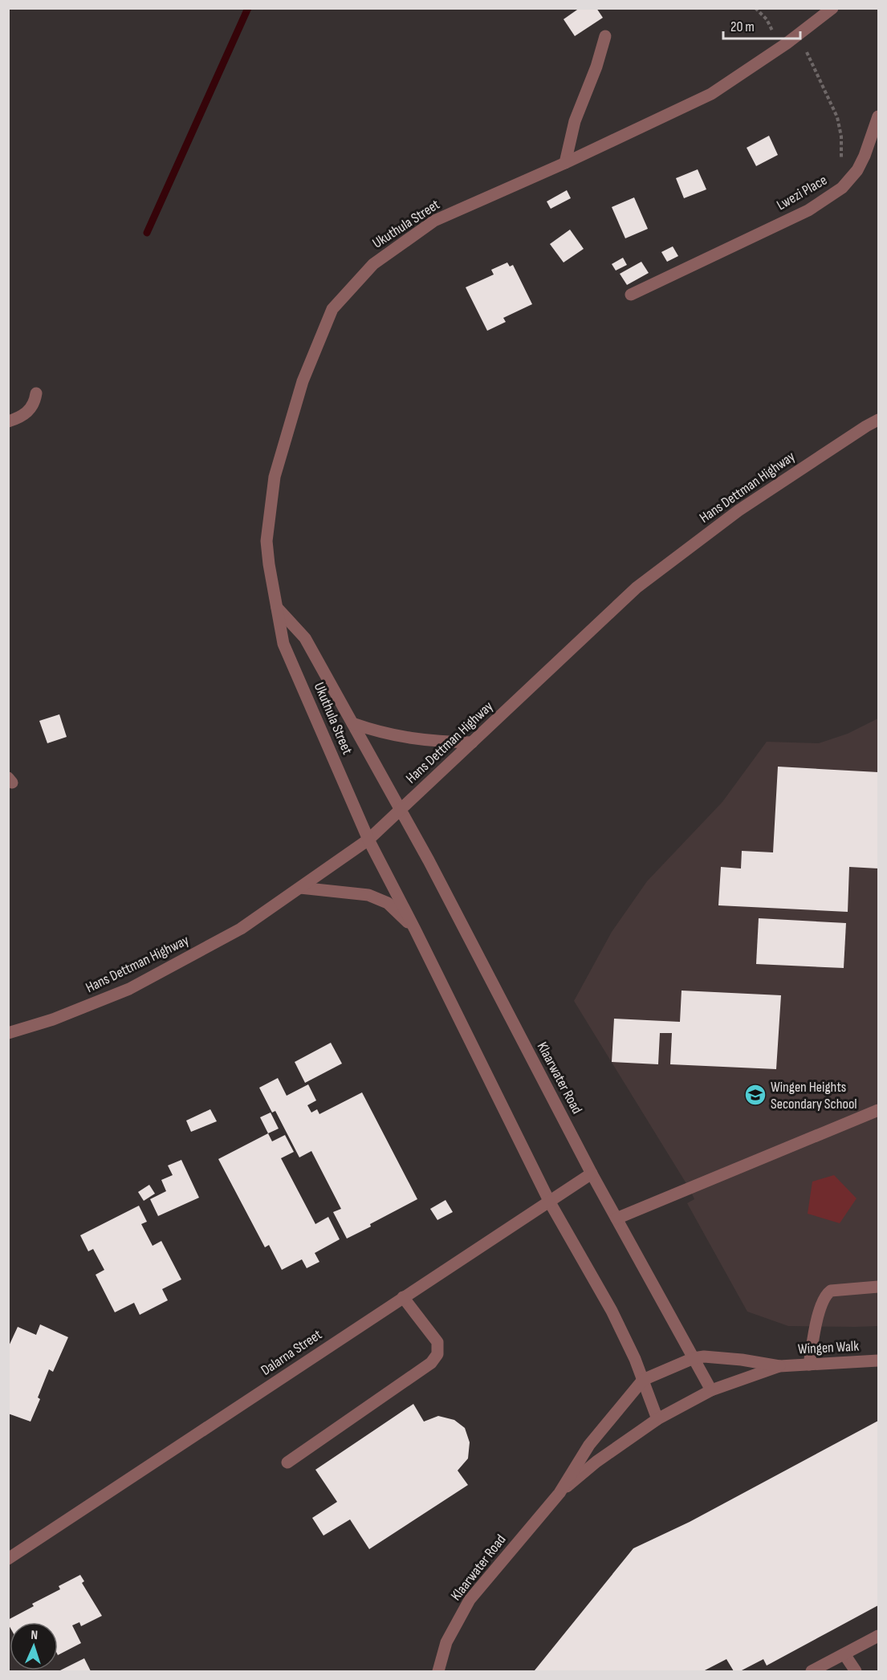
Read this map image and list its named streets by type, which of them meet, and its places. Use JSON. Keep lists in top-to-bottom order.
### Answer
{
  "streets": {
    "street": [
      "Lwezi Place",
      "Ukuthula Street",
      "Hans Dettman Highway",
      "Klaarwater Road",
      "Wingen Walk",
      "Dalarna Street"
    ]
  },
  "crossings": [
    ["Lwezi Place", "Ukuthula Street"],
    ["Ukuthula Street", "Hans Dettman Highway"],
    ["Ukuthula Street", "Klaarwater Road"],
    ["Hans Dettman Highway", "Klaarwater Road"],
    ["Klaarwater Road", "Wingen Walk"],
    ["Klaarwater Road", "Dalarna Street"]
  ],
  "places": {
    "school or university": ["Wingen Heights Secondary School"]
  },
  "scale_bar": "20 m",
  "north": "top"
}
